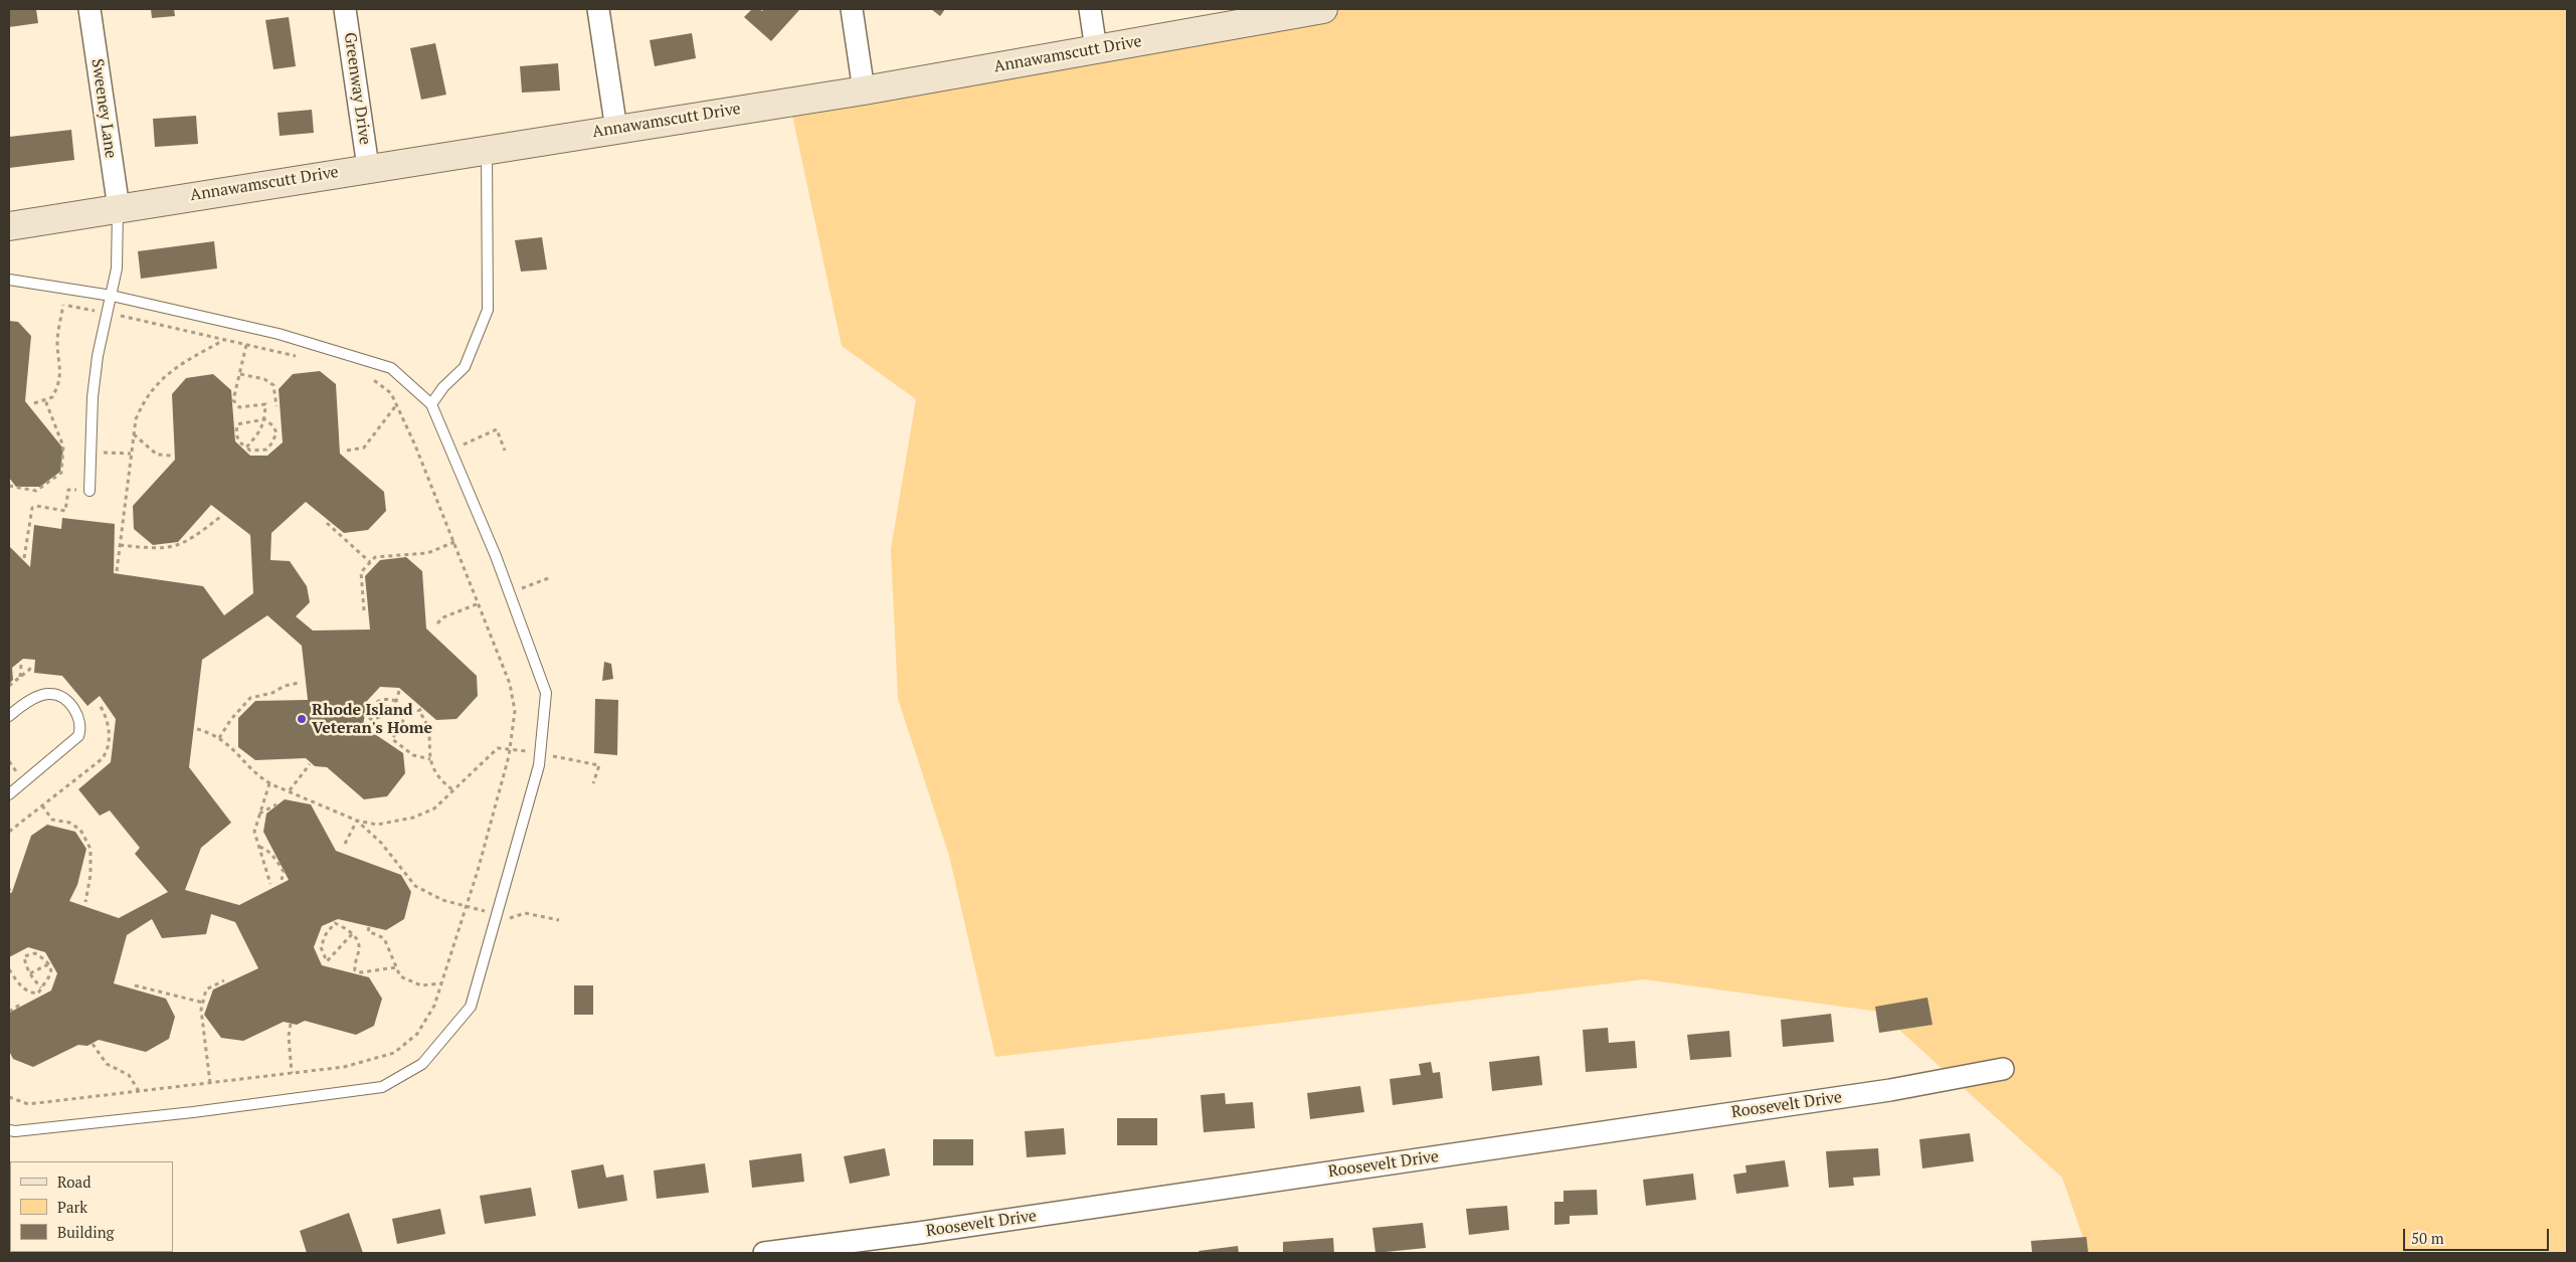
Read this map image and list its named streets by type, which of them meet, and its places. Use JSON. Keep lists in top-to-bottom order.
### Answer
{
  "streets": {
    "street": [
      "Annawamscutt Drive",
      "Greenway Drive",
      "Sweeney Lane",
      "Roosevelt Drive"
    ]
  },
  "crossings": [
    ["Annawamscutt Drive", "Greenway Drive"],
    ["Annawamscutt Drive", "Sweeney Lane"]
  ],
  "places": ["Rhode Island Veteran's Home"],
  "legend": ["Road", "Park", "Building"],
  "scale_bar": "50 m"
}
